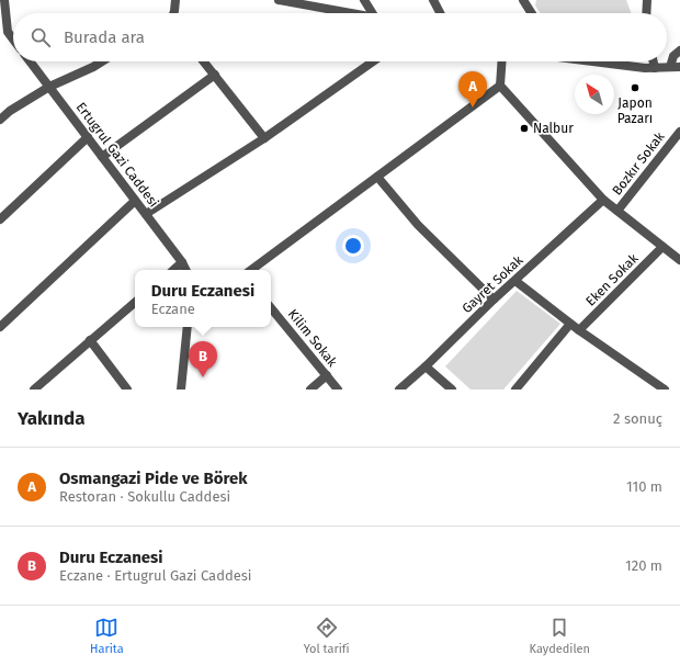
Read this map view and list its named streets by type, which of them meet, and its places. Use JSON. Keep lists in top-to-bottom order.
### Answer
{
  "streets": {
    "street": [
      "Ertugrul Gazi Caddesi",
      "Bozkır Sokak",
      "Eken Sokak",
      "Gayret Sokak",
      "Kilim Sokak"
    ]
  },
  "places": ["Japon Pazarı", "Nalbur"],
  "north": "top left",
  "page": {
    "search": "Burada ara",
    "pins": ["A", "B"],
    "popup": ["Duru Eczanesi", "Eczane"],
    "heading": ["Yakında", "2 sonuç"],
    "list": [
      {
        "mark": "A",
        "name": "Osmangazi Pide ve Börek",
        "note": "Restoran · Sokullu Caddesi",
        "value": "110 m"
      },
      {
        "mark": "B",
        "name": "Duru Eczanesi",
        "note": "Eczane · Ertugrul Gazi Caddesi",
        "value": "120 m"
      }
    ],
    "nav": ["Harita", "Yol tarifi", "Kaydedilen"]
  }
}
